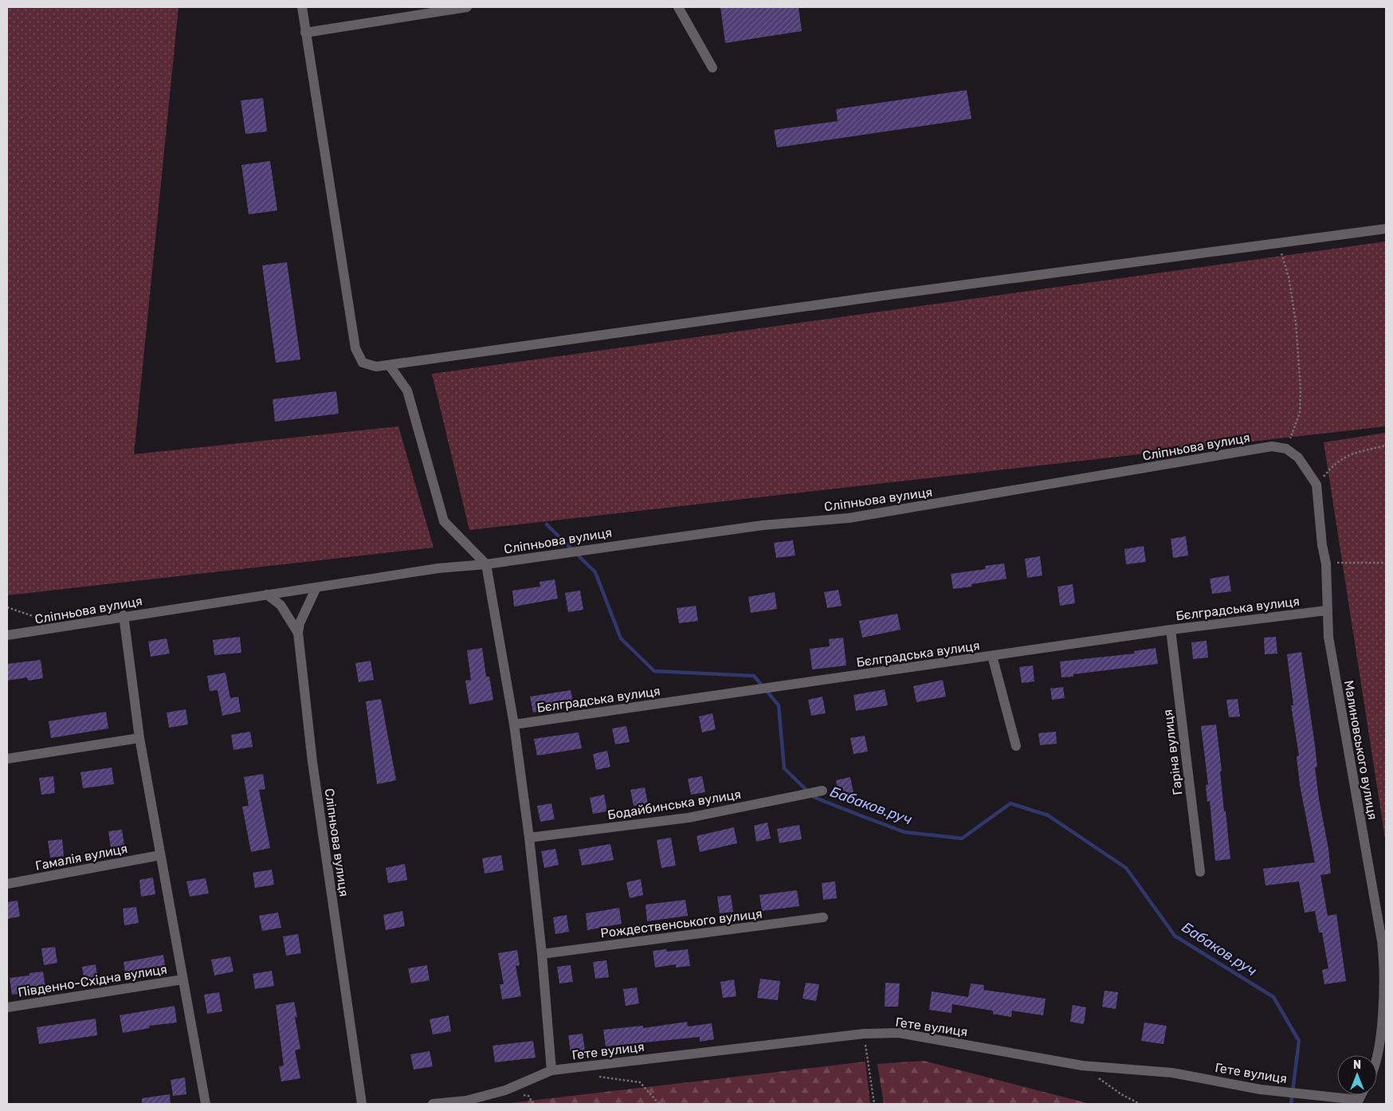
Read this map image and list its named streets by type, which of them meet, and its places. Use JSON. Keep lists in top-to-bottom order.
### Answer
{
  "streets": {
    "street": [
      "Сліпньова вулиця",
      "Бєлградська вулиця",
      "Малиновського вулиця",
      "Гаріна вулиця",
      "Бодайбинська вулиця",
      "Гамалія вулиця",
      "Рождественського вулиця",
      "Південно-Східна вулиця",
      "Гете вулиця"
    ]
  },
  "crossings": [
    ["Сліпньова вулиця", "Малиновського вулиця"],
    ["Бєлградська вулиця", "Малиновського вулиця"],
    ["Бєлградська вулиця", "Гаріна вулиця"]
  ],
  "water": ["Бабаков.руч"],
  "north": "top"
}
